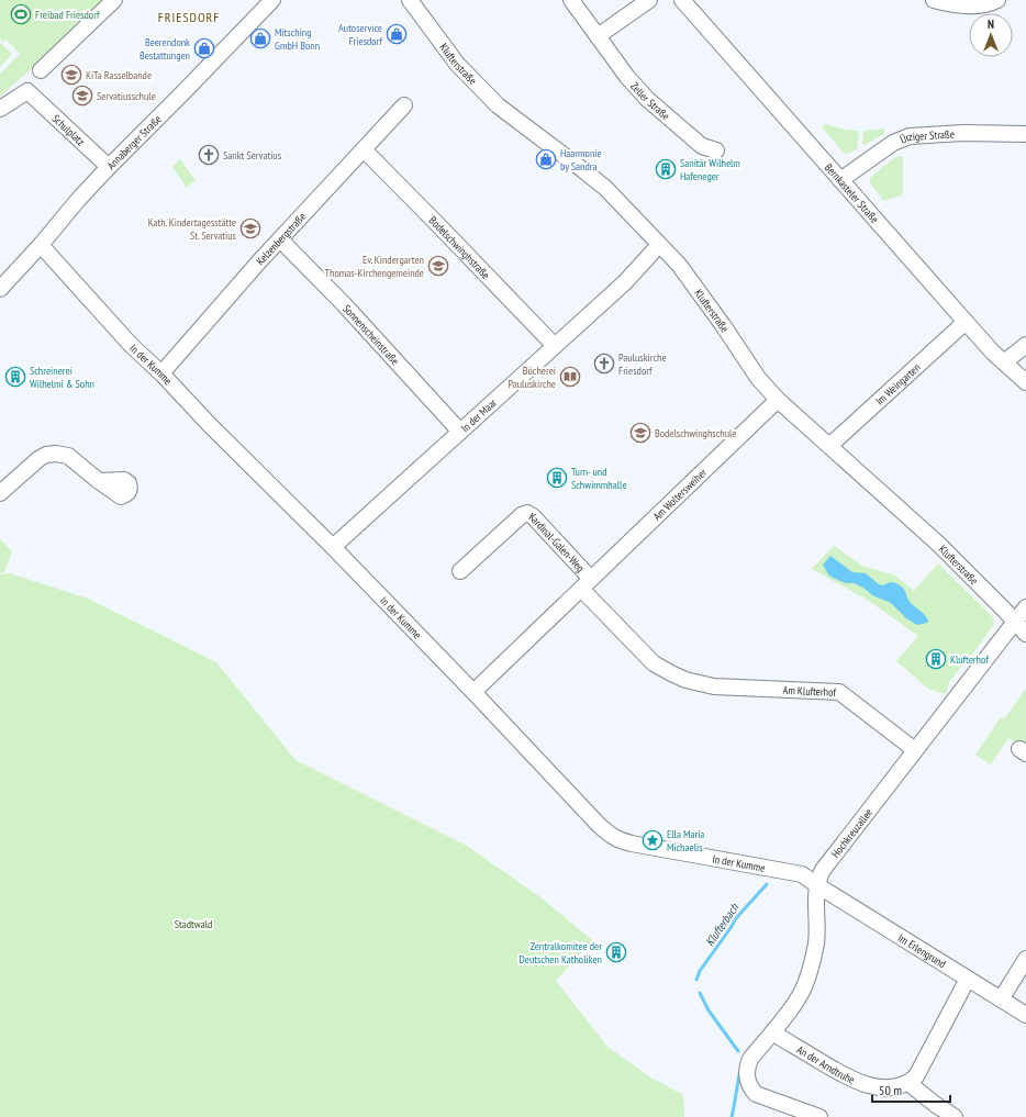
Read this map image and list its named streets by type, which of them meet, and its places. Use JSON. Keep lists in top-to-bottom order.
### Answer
{
  "streets": {
    "street": [
      "Klufterstraße",
      "Zeller Straße",
      "Schulplatz",
      "Ürziger Straße",
      "Annaberger Straße",
      "Bernkasteler Straße",
      "Kelzenbergstraße",
      "Bodelschwinghstraße",
      "Sonnenscheinstraße",
      "In der Kumme",
      "Im Weingarten",
      "In der Maar",
      "Am Woltersweiher",
      "Kardinal-Galen-Weg",
      "Am Klufterhof",
      "Hochkreuzallee",
      "Im Erlengrund",
      "An der Arndtruhe"
    ]
  },
  "crossings": [
    ["Klufterstraße", "Im Weingarten"],
    ["Klufterstraße", "In der Maar"],
    ["Klufterstraße", "Am Woltersweiher"],
    ["Klufterstraße", "Hochkreuzallee"],
    ["Schulplatz", "Annaberger Straße"],
    ["Ürziger Straße", "Bernkasteler Straße"],
    ["Annaberger Straße", "In der Kumme"],
    ["Bernkasteler Straße", "Im Weingarten"],
    ["Kelzenbergstraße", "Bodelschwinghstraße"],
    ["Kelzenbergstraße", "Sonnenscheinstraße"],
    ["Kelzenbergstraße", "In der Kumme"],
    ["Bodelschwinghstraße", "In der Maar"],
    ["Sonnenscheinstraße", "In der Maar"],
    ["In der Kumme", "In der Maar"],
    ["In der Kumme", "Am Woltersweiher"],
    ["In der Kumme", "Hochkreuzallee"],
    ["In der Kumme", "Im Erlengrund"],
    ["Am Woltersweiher", "Kardinal-Galen-Weg"],
    ["Am Woltersweiher", "Am Klufterhof"],
    ["Kardinal-Galen-Weg", "Am Klufterhof"],
    ["Am Klufterhof", "Hochkreuzallee"],
    ["Hochkreuzallee", "Im Erlengrund"],
    ["Hochkreuzallee", "An der Arndtruhe"]
  ],
  "districts": ["FRIESDORF"],
  "water": ["Klufterbach"],
  "parks": ["Stadtwald"],
  "places": {
    "sports": ["Freibad Friesdorf"],
    "shop": [
      "Autoservice Friesdorf",
      "Mitsching GmbH Bonn",
      "Beerendonk Bestattungen",
      "Haarmonie by Sandra"
    ],
    "school or university": [
      "KiTa Rasselbande",
      "Servatiusschule",
      "Kath. Kindertagesstätte St. Servatius",
      "Ev. Kindergarten Thomas-Kirchengemeinde",
      "Bodelschwinghschule"
    ],
    "church": ["Sankt Servatius", "Pauluskirche Friesdorf"],
    "building": [
      "Sanitär Wilhelm Hafeneger",
      "Schreinerei Wilhelmi & Sohn",
      "Turn- und Schwimmhalle",
      "Klufterhof",
      "Zentralkomitee der Deutschen Katholiken"
    ],
    "library": ["Bücherei Pauluskirche"],
    "place": ["Ella Maria Michaelis"]
  },
  "scale_bar": "50 m",
  "north": "top"
}
